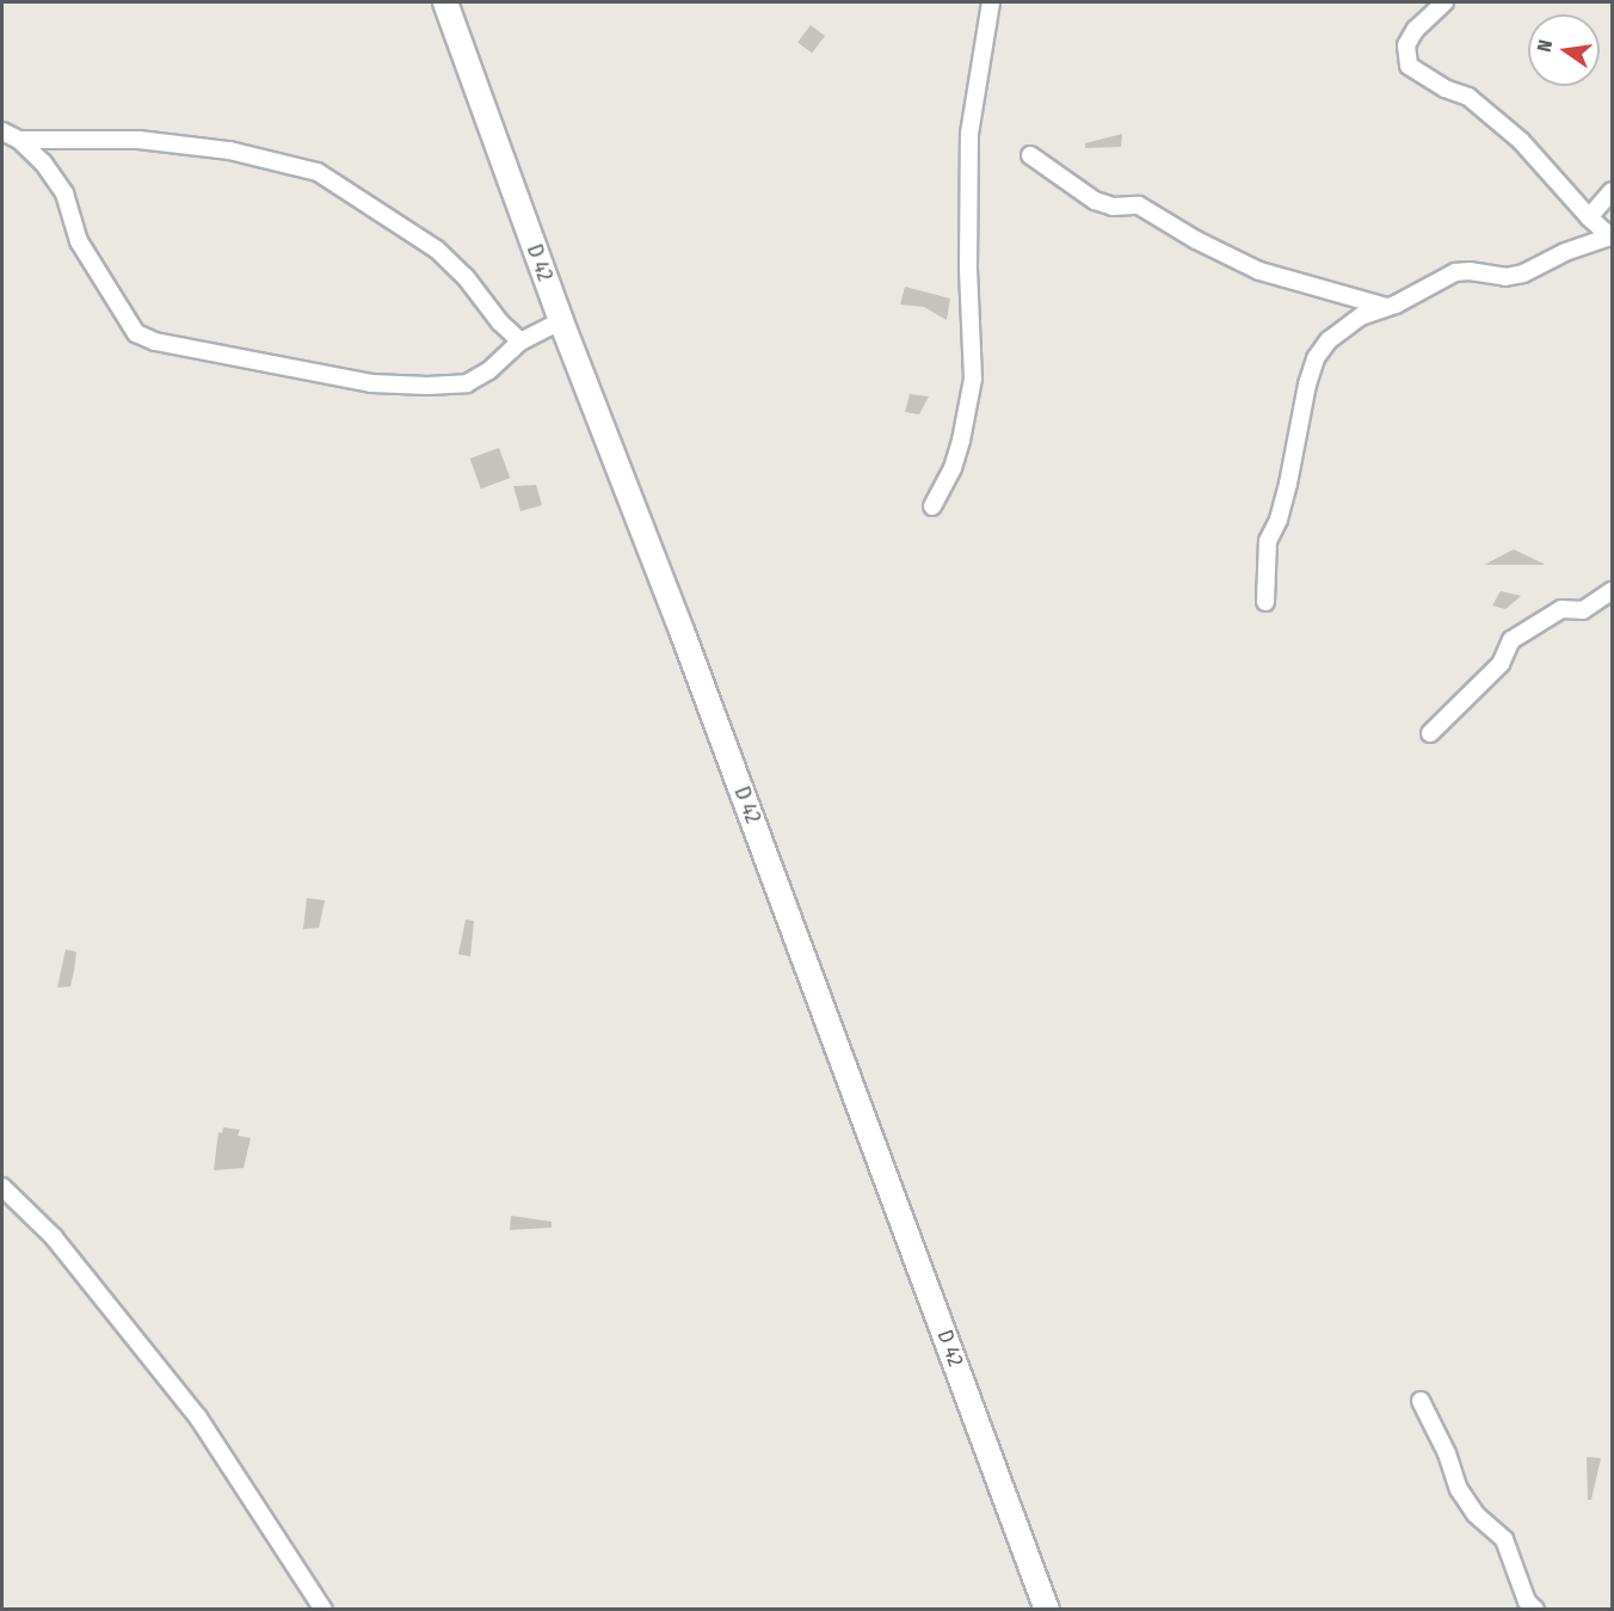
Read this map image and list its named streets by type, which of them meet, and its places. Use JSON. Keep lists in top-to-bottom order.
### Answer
{
  "streets": {
    "street": ["D 42"]
  },
  "north": "left"
}
